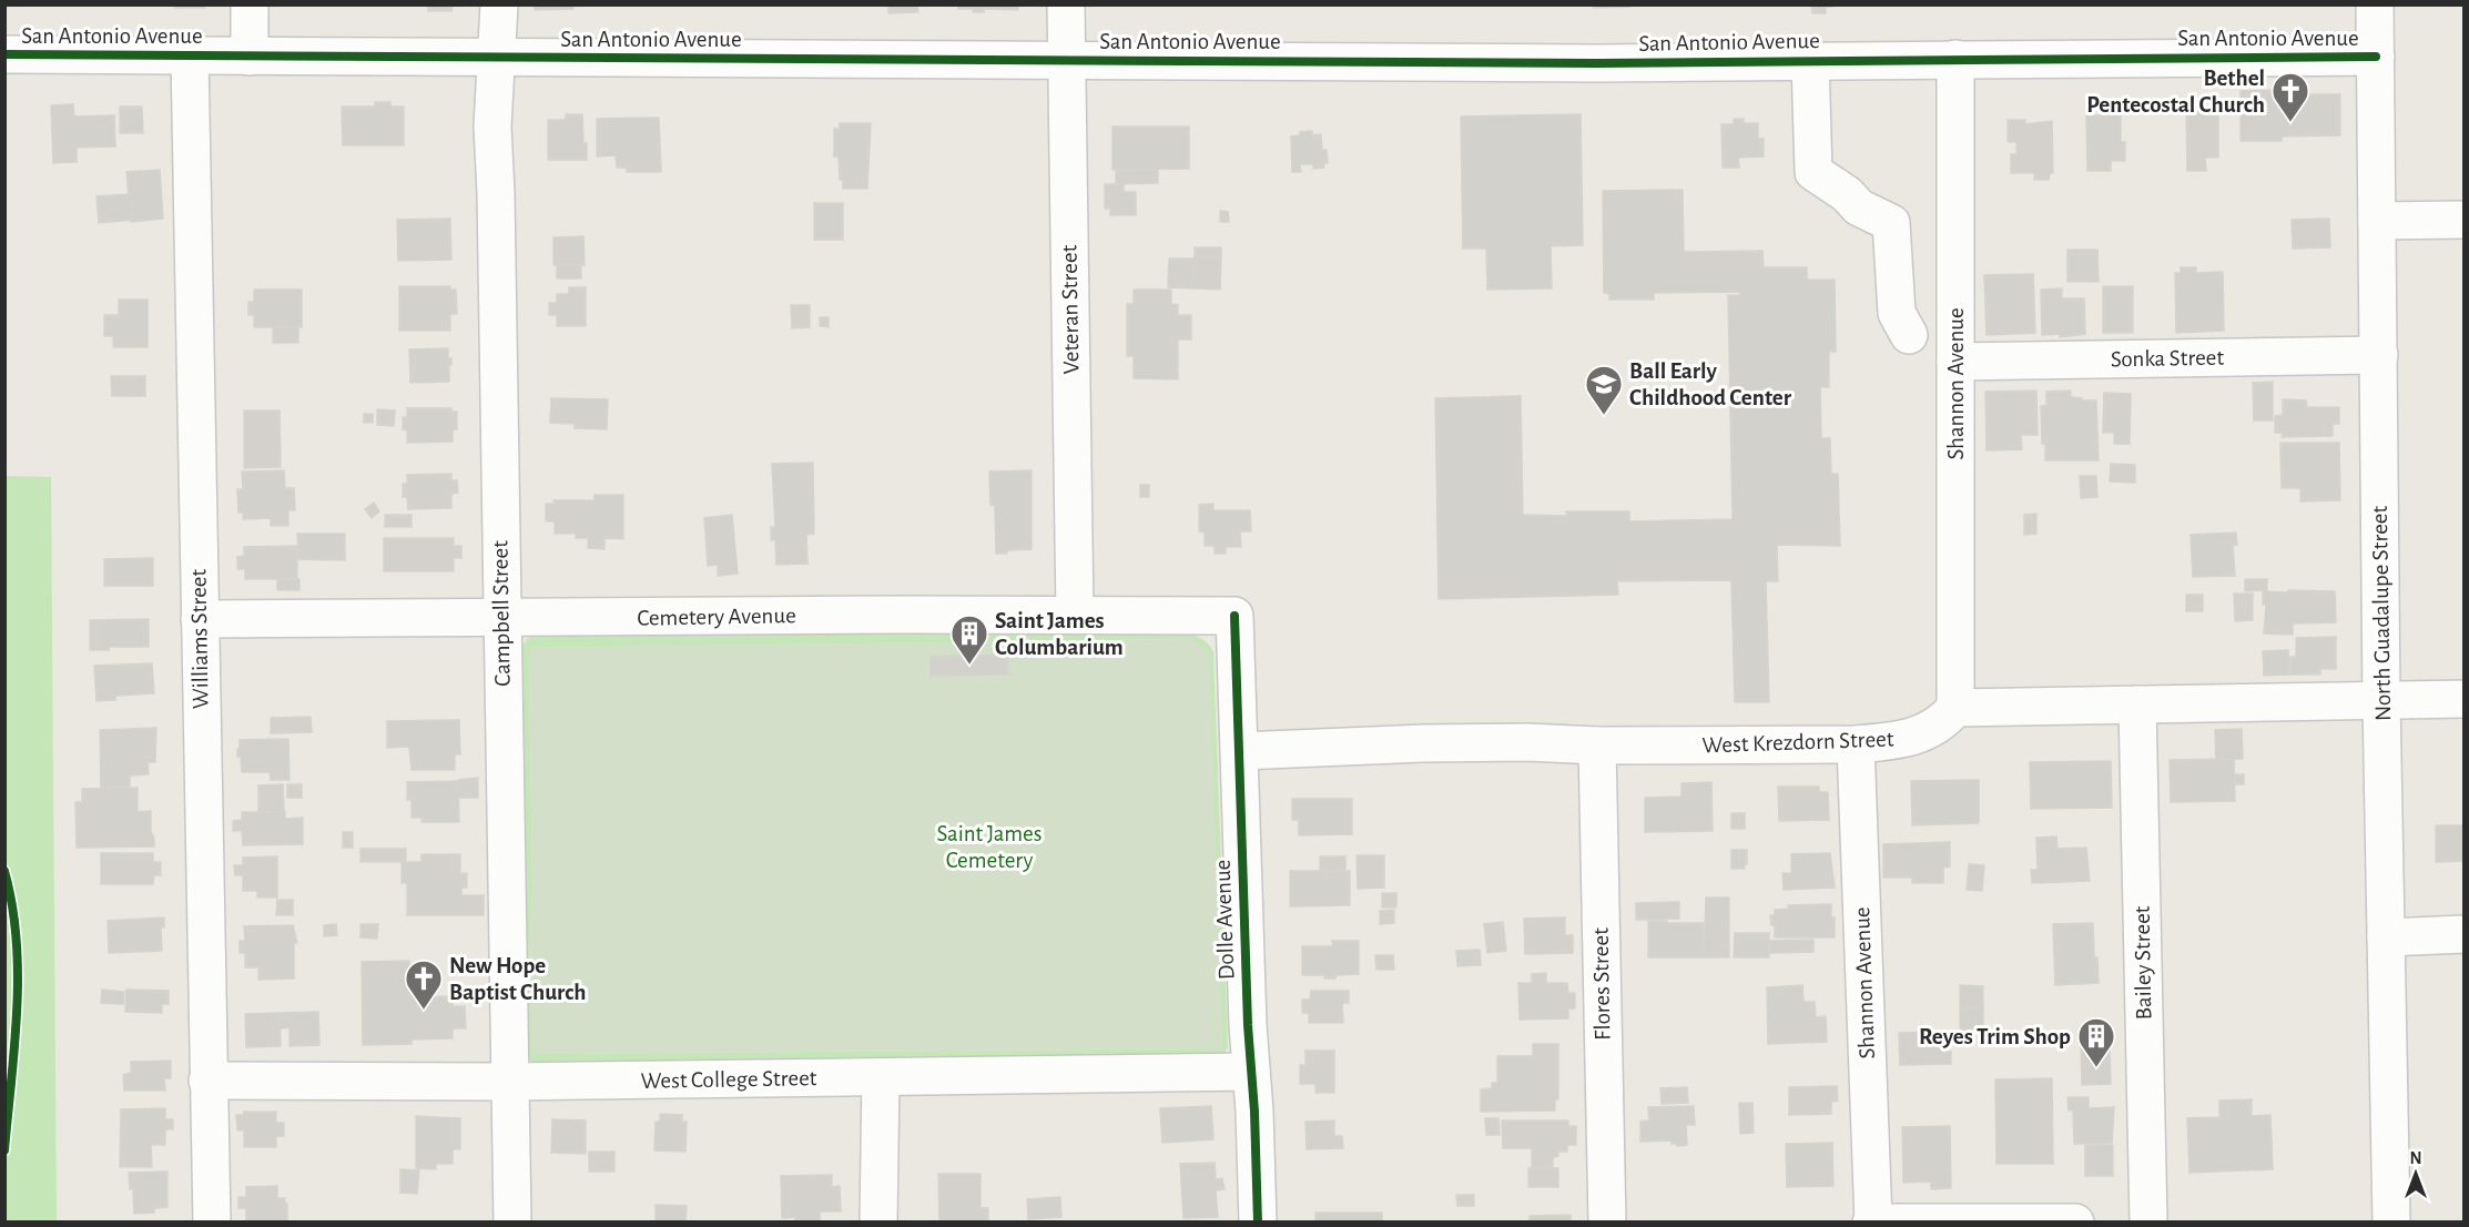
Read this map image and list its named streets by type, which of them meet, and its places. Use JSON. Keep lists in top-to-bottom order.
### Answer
{
  "streets": {
    "street": [
      "San Antonio Avenue",
      "Veteran Street",
      "Sonka Street",
      "Shannon Avenue",
      "Campbell Street",
      "North Guadalupe Street",
      "Cemetery Avenue",
      "Williams Street",
      "West Krezdorn Street",
      "Dolle Avenue",
      "Bailey Street",
      "Flores Street",
      "West College Street"
    ]
  },
  "crossings": [
    ["San Antonio Avenue", "Veteran Street"],
    ["San Antonio Avenue", "Shannon Avenue"],
    ["San Antonio Avenue", "Campbell Street"],
    ["San Antonio Avenue", "North Guadalupe Street"],
    ["San Antonio Avenue", "Williams Street"],
    ["Veteran Street", "Cemetery Avenue"],
    ["Sonka Street", "Shannon Avenue"],
    ["Sonka Street", "North Guadalupe Street"],
    ["Shannon Avenue", "West Krezdorn Street"],
    ["Campbell Street", "Cemetery Avenue"],
    ["Campbell Street", "West College Street"],
    ["Cemetery Avenue", "Williams Street"],
    ["Cemetery Avenue", "Dolle Avenue"],
    ["Williams Street", "West College Street"],
    ["West Krezdorn Street", "Dolle Avenue"],
    ["West Krezdorn Street", "Flores Street"],
    ["Dolle Avenue", "West College Street"]
  ],
  "parks": ["Saint James Cemetery"],
  "places": {
    "church": ["Bethel Pentecostal Church", "New Hope Baptist Church"],
    "school or university": ["Ball Early Childhood Center"],
    "building": ["Saint James Columbarium", "Reyes Trim Shop"]
  },
  "north": "top"
}
